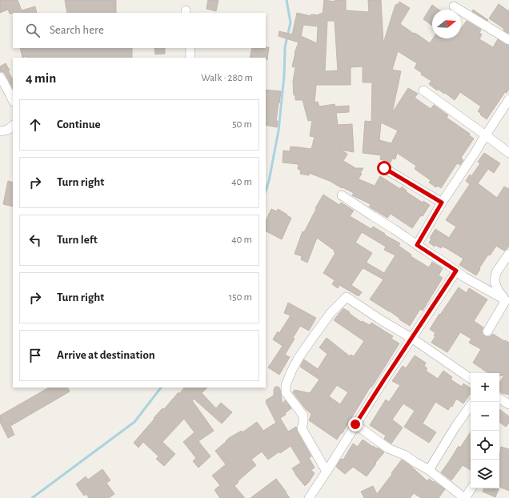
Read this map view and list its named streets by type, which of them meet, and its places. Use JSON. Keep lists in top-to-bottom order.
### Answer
{
  "north": "right",
  "page": {
    "search": "Search here",
    "heading": ["4 min", "Walk · 280 m"],
    "list": [
      ["Continue", "50 m"],
      ["Turn right", "40 m"],
      ["Turn left", "40 m"],
      ["Turn right", "150 m"],
      "Arrive at destination"
    ],
    "map_buttons": ["+", "−"]
  }
}
